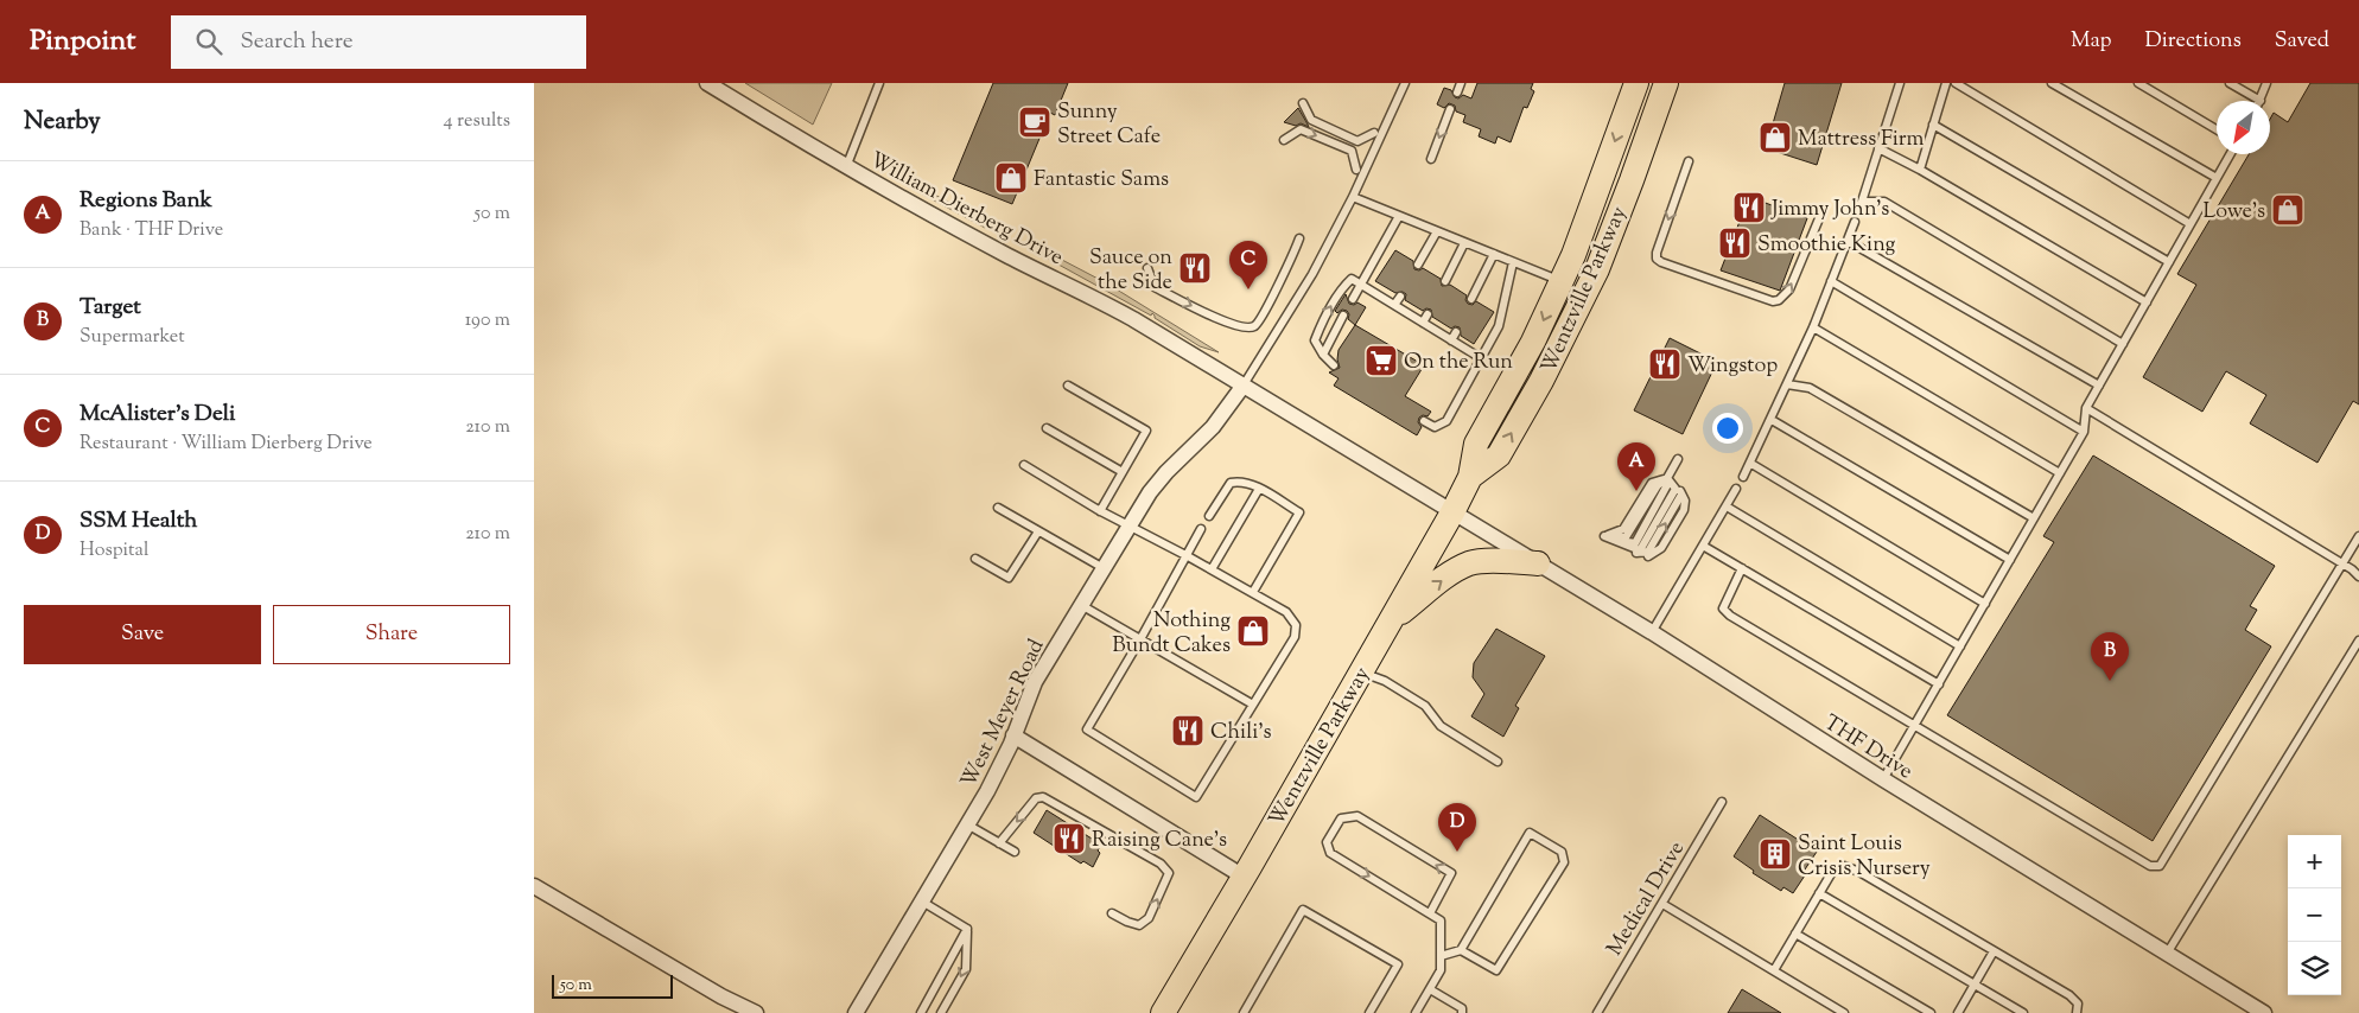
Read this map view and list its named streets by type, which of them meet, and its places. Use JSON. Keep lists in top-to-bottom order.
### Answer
{
  "streets": {
    "main road": ["Wentzville Parkway"],
    "street": ["William Dierberg Drive", "West Meyer Road", "THF Drive"],
    "lane": ["Medical Drive"]
  },
  "crossings": [
    ["William Dierberg Drive", "Wentzville Parkway"],
    ["William Dierberg Drive", "West Meyer Road"],
    ["William Dierberg Drive", "THF Drive"],
    ["Wentzville Parkway", "THF Drive"]
  ],
  "places": {
    "cafe": ["Sunny Street Cafe"],
    "shop": [
      "Mattress Firm",
      "Fantastic Sams",
      "Lowe's",
      "Nothing Bundt Cakes"
    ],
    "restaurant": [
      "Jimmy John's",
      "Smoothie King",
      "Sauce on the Side",
      "Wingstop",
      "Chili's",
      "Raising Cane's"
    ],
    "supermarket": ["On the Run"],
    "building": ["Saint Louis Crisis Nursery"]
  },
  "scale_bar": "50 m",
  "north": "bottom left",
  "page": {
    "header": "Pinpoint",
    "search": "Search here",
    "nav": ["Map", "Directions", "Saved"],
    "heading": ["Nearby", "4 results"],
    "list": [
      {
        "mark": "A",
        "name": "Regions Bank",
        "note": "Bank · THF Drive",
        "value": "50 m"
      },
      {
        "mark": "B",
        "name": "Target",
        "note": "Supermarket",
        "value": "190 m"
      },
      {
        "mark": "C",
        "name": "McAlister's Deli",
        "note": "Restaurant · William Dierberg Drive",
        "value": "210 m"
      },
      {
        "mark": "D",
        "name": "SSM Health",
        "note": "Hospital",
        "value": "210 m"
      }
    ],
    "pins": [
      "C",
      "A",
      "B",
      "D"
    ],
    "buttons": ["Save", "Share"],
    "map_buttons": ["+", "−"],
    "scale": "50 m"
  }
}
